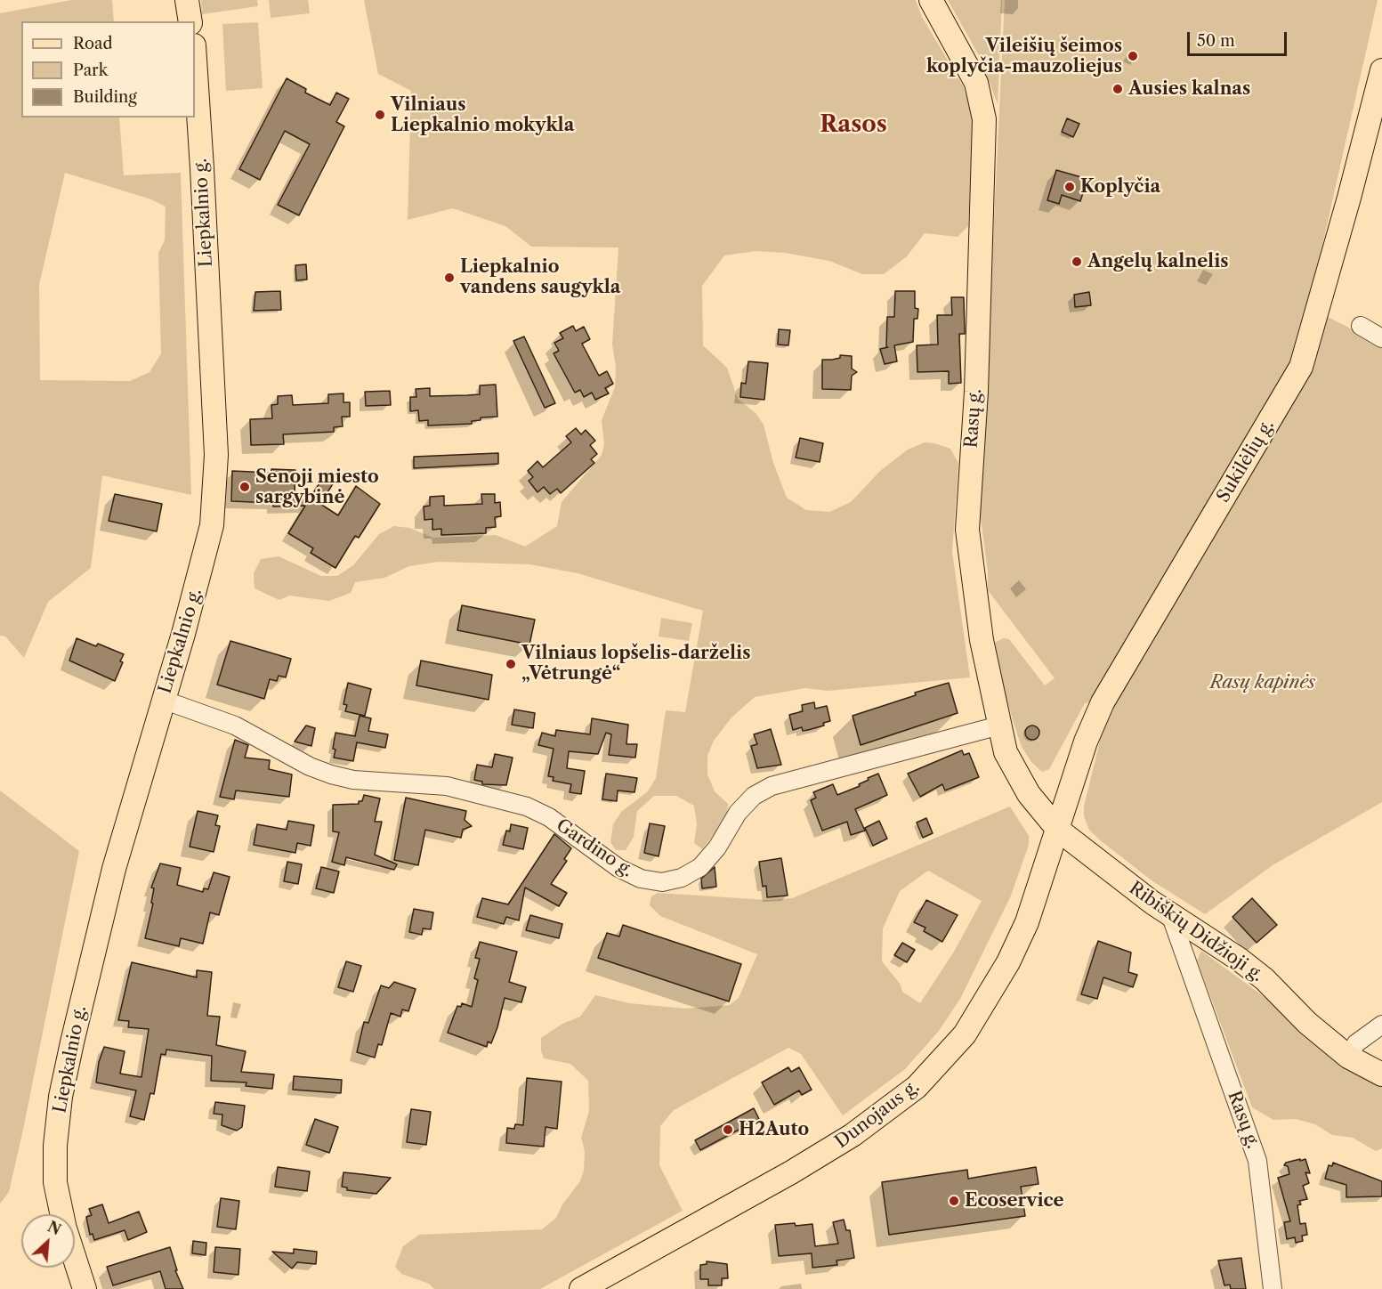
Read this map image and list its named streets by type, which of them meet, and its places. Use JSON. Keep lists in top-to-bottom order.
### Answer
{
  "streets": {
    "main road": [
      "Liepkalnio g.",
      "Rasų g.",
      "Sukilėlių g.",
      "Ribiškių Didžioji g.",
      "Dunojaus g."
    ],
    "street": ["Gardino g."]
  },
  "crossings": [
    ["Liepkalnio g.", "Gardino g."],
    ["Rasų g.", "Sukilėlių g."],
    ["Rasų g.", "Gardino g."],
    ["Rasų g.", "Ribiškių Didžioji g."],
    ["Rasų g.", "Dunojaus g."],
    ["Sukilėlių g.", "Ribiškių Didžioji g."],
    ["Sukilėlių g.", "Dunojaus g."],
    ["Ribiškių Didžioji g.", "Dunojaus g."]
  ],
  "districts": ["Rasos"],
  "parks": ["Rasų kapinės"],
  "places": [
    "Vileišių šeimos koplyčia-mauzoliejus",
    "Ausies kalnas",
    "Vilniaus Liepkalnio mokykla",
    "Koplyčia",
    "Angelų kalnelis",
    "Liepkalnio vandens saugykla",
    "Senoji miesto sargybinė",
    "Vilniaus lopšelis-darželis „Vėtrungė“",
    "H2Auto",
    "Ecoservice"
  ],
  "legend": ["Road", "Park", "Building"],
  "scale_bar": "50 m",
  "north": "top right"
}
